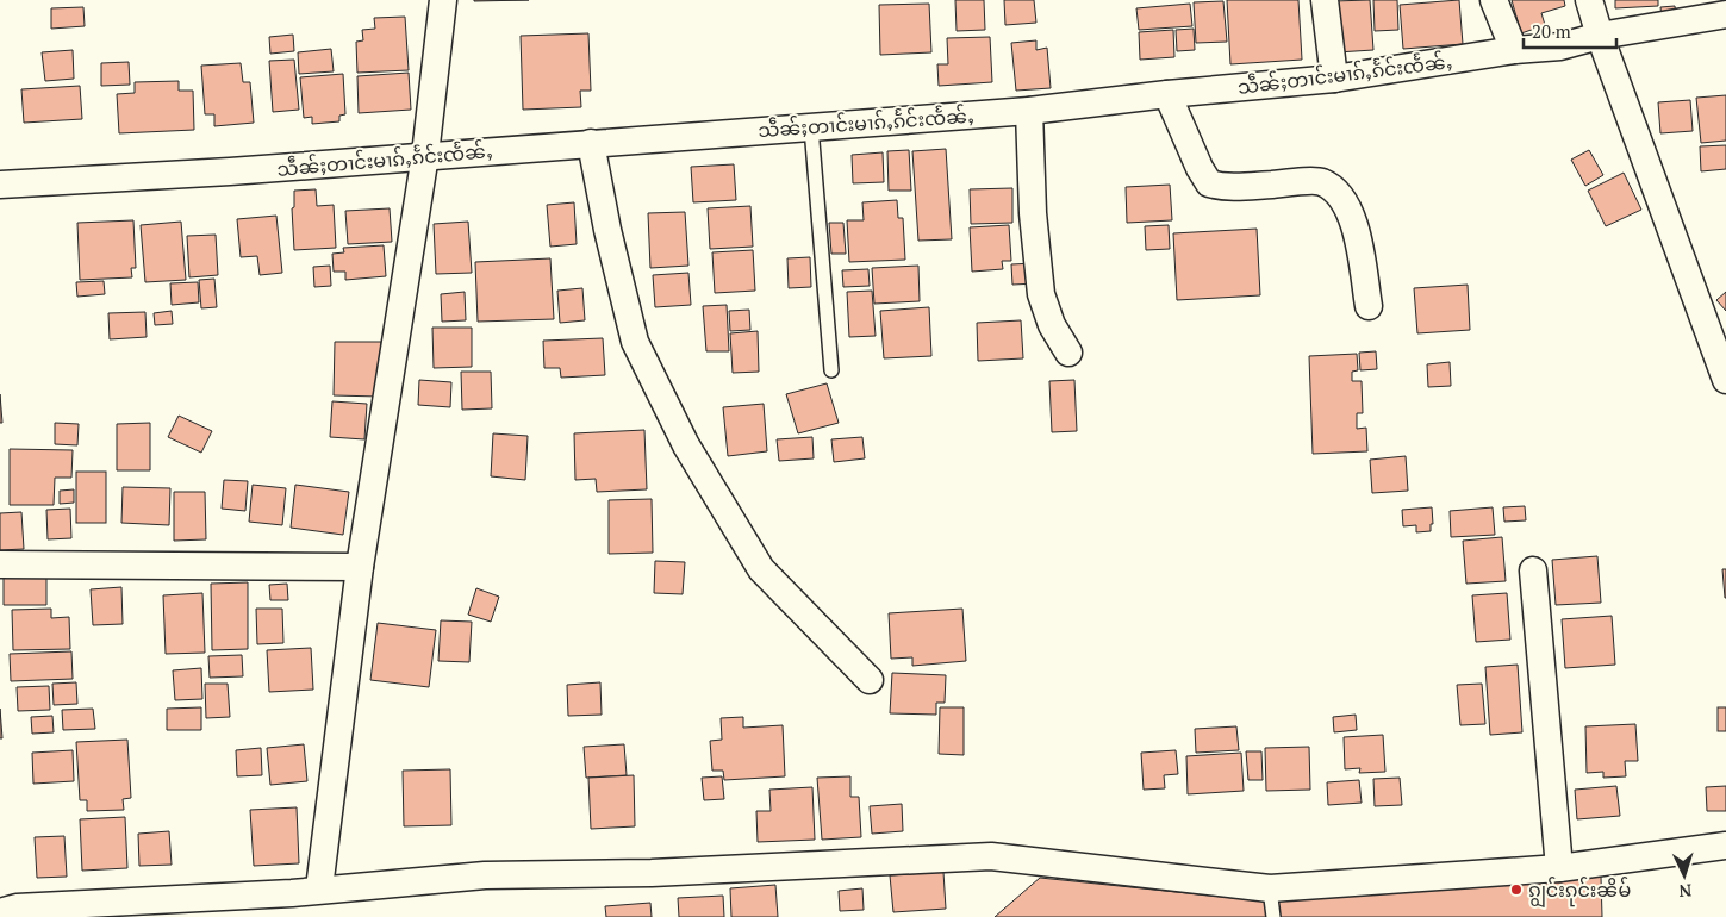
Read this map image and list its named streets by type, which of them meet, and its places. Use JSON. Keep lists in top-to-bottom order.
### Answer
{
  "streets": {
    "street": ["သဵၼ်ႈတၢင်းမၢၵ်ႇၵႅင်းၸႅၼ်ႇ"]
  },
  "places": ["ၵျွင်းၵုင်းၼိမ်"],
  "scale_bar": "20 m",
  "north": "bottom"
}
